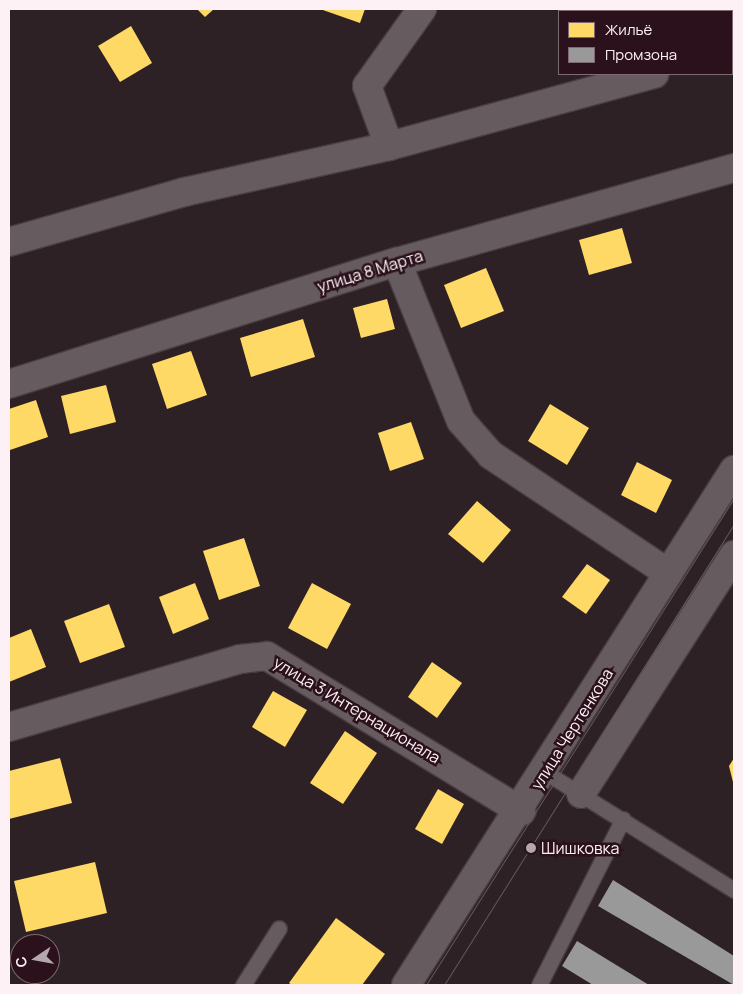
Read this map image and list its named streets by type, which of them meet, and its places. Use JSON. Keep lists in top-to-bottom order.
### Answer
{
  "streets": {
    "street": ["улица 8 Марта", "улица 3 Интернационала", "улица Чертенкова"]
  },
  "crossings": [
    ["улица 3 Интернационала", "улица Чертенкова"]
  ],
  "places": ["Шишковка"],
  "legend": ["Жильё", "Промзона"],
  "north": "left"
}
